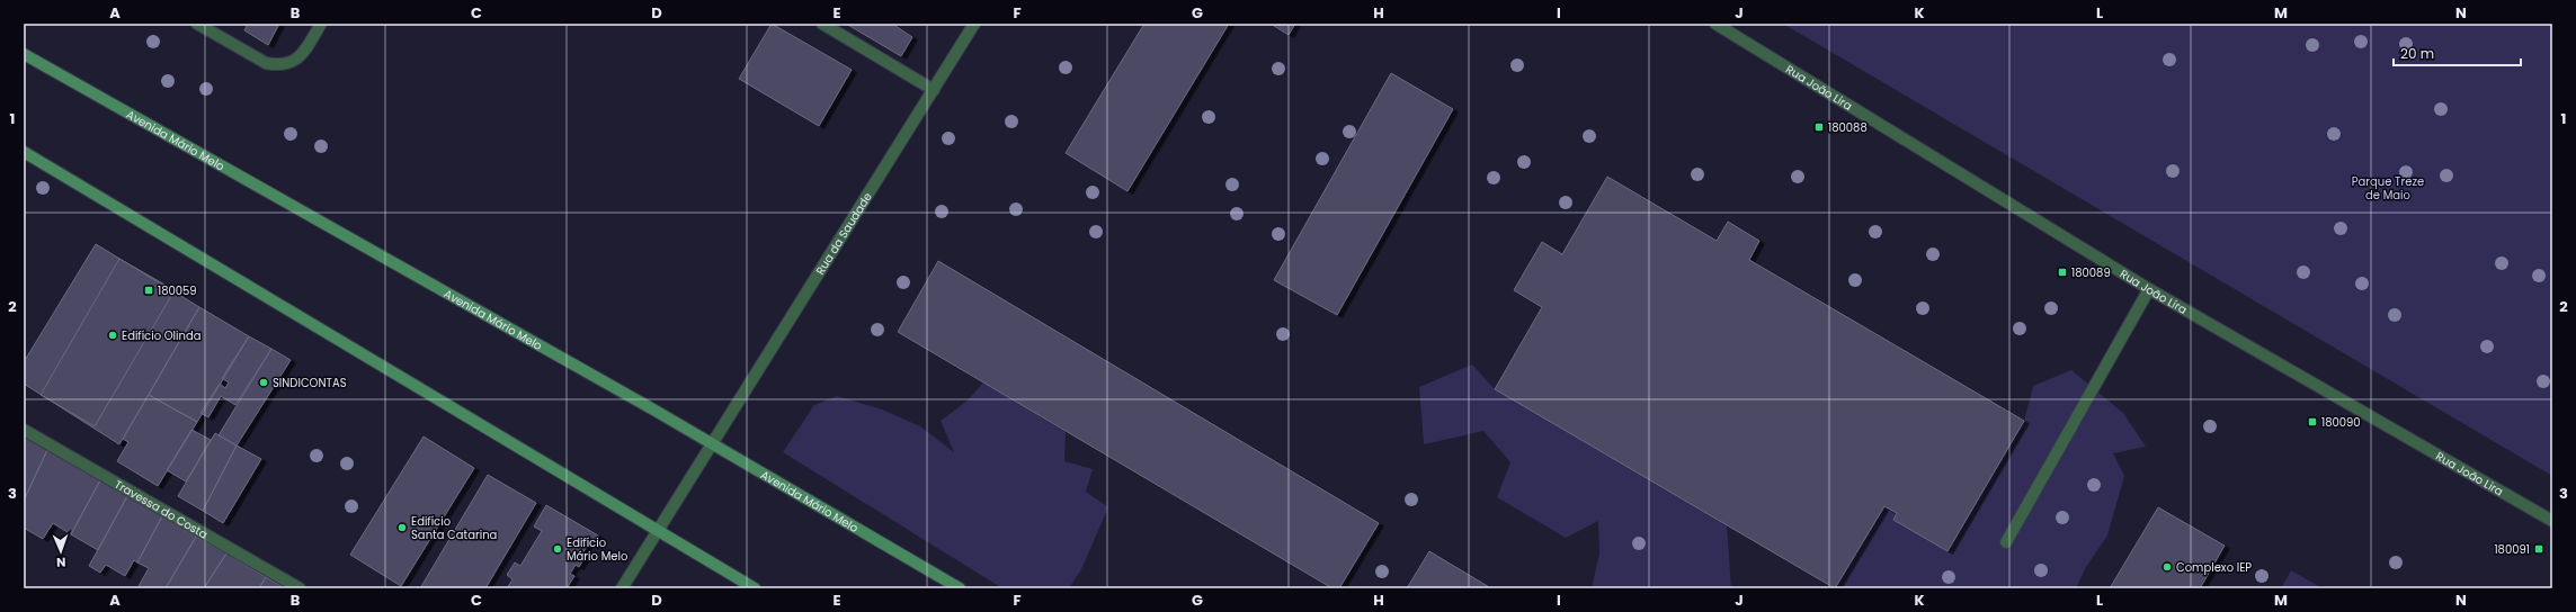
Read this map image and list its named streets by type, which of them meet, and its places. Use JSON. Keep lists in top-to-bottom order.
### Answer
{
  "streets": {
    "main road": ["Avenida Mário Melo"],
    "street": ["Rua João Lira", "Rua da Saudade", "Travessa do Costa"]
  },
  "crossings": [
    ["Avenida Mário Melo", "Rua da Saudade"]
  ],
  "parks": ["Parque Treze de Maio"],
  "places": {
    "transit": [
      "180088",
      "180089",
      "180059",
      "180090",
      "180091"
    ],
    "other": [
      "Edifício Olinda",
      "SINDICONTAS",
      "Edifício Santa Catarina",
      "Edifício Mário Melo",
      "Complexo IEP"
    ]
  },
  "scale_bar": "20 m",
  "north": "bottom",
  "grid": {
    "columns": [
      "A",
      "B",
      "C",
      "D",
      "E",
      "F",
      "G",
      "H",
      "I",
      "J",
      "K",
      "L",
      "M",
      "N"
    ],
    "rows": ["1", "2", "3"]
  }
}
